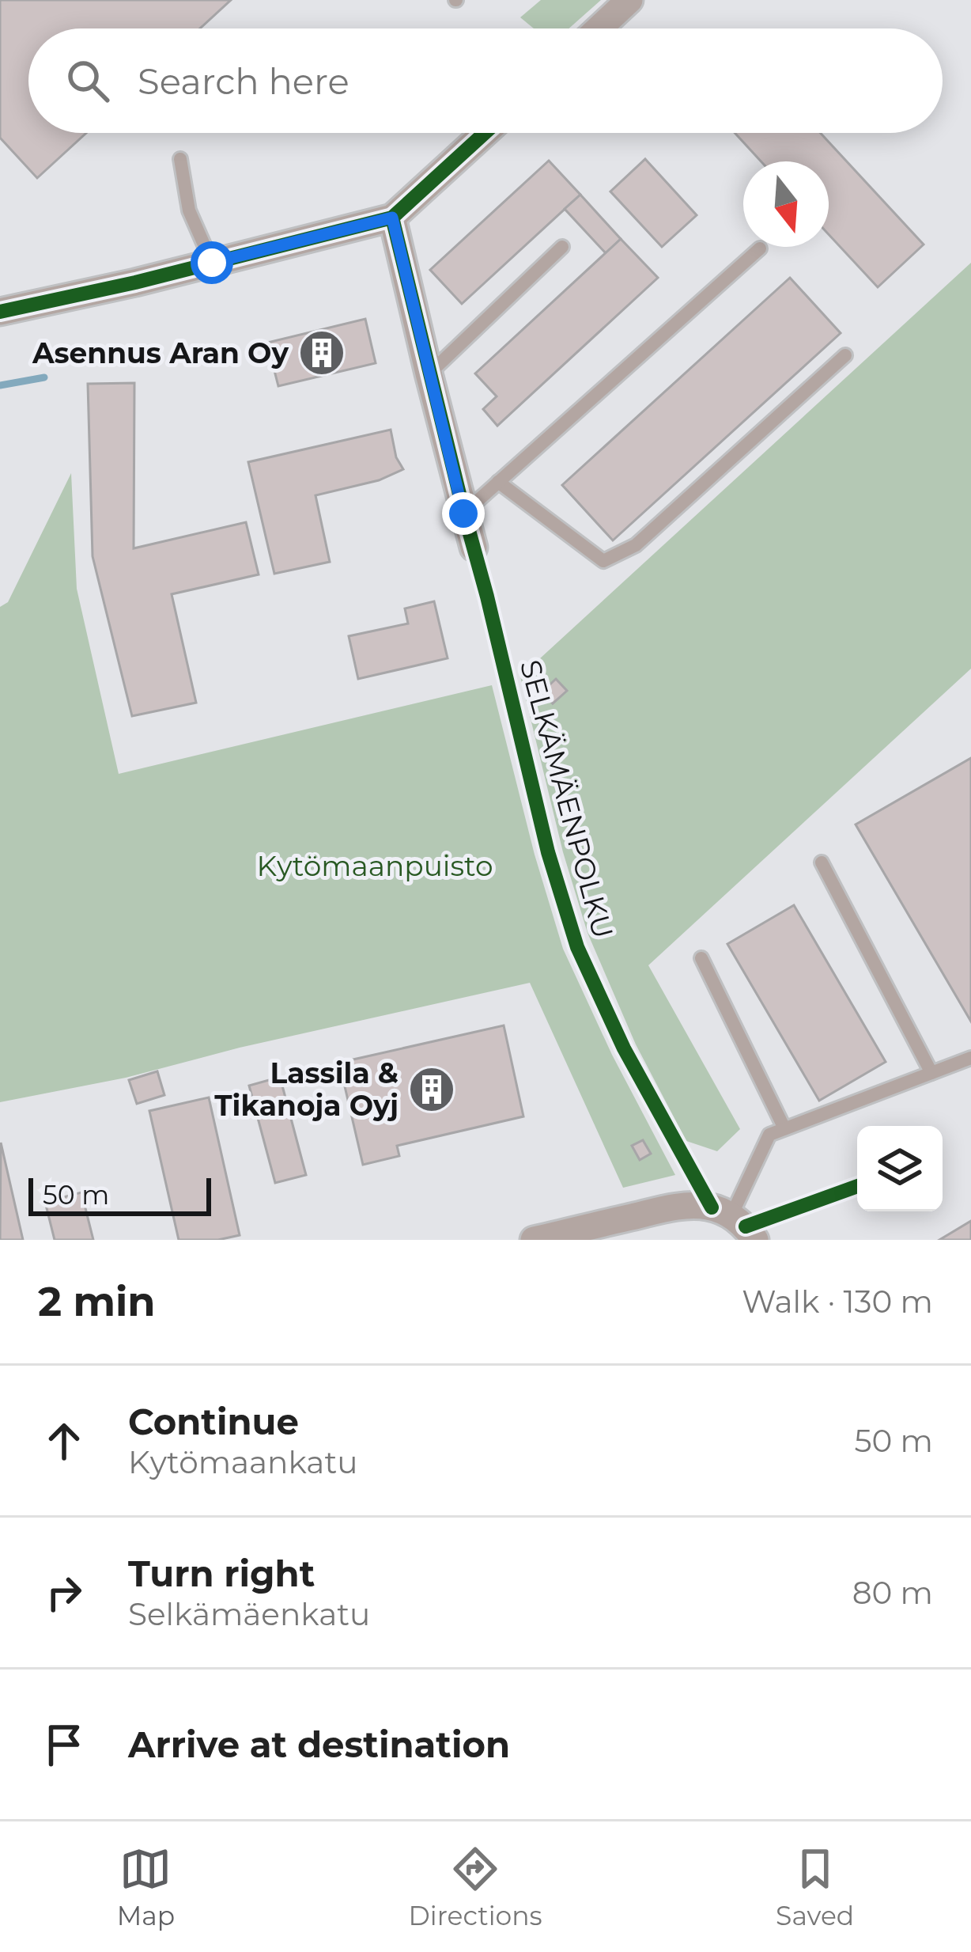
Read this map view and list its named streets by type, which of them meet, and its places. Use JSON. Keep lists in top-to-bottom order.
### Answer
{
  "streets": {
    "cycle path": ["SELKÄMÄENPOLKU"]
  },
  "parks": ["Kytömaanpuisto"],
  "places": {
    "building": ["Asennus Aran Oy", "Lassila & Tikanoja Oyj"]
  },
  "scale_bar": "50 m",
  "north": "bottom",
  "page": {
    "search": "Search here",
    "scale": "50 m",
    "heading": ["2 min", "Walk · 130 m"],
    "list": [
      ["Continue", "Kytömaankatu", "50 m"],
      ["Turn right", "Selkämäenkatu", "80 m"],
      "Arrive at destination"
    ],
    "nav": ["Map", "Directions", "Saved"]
  }
}
